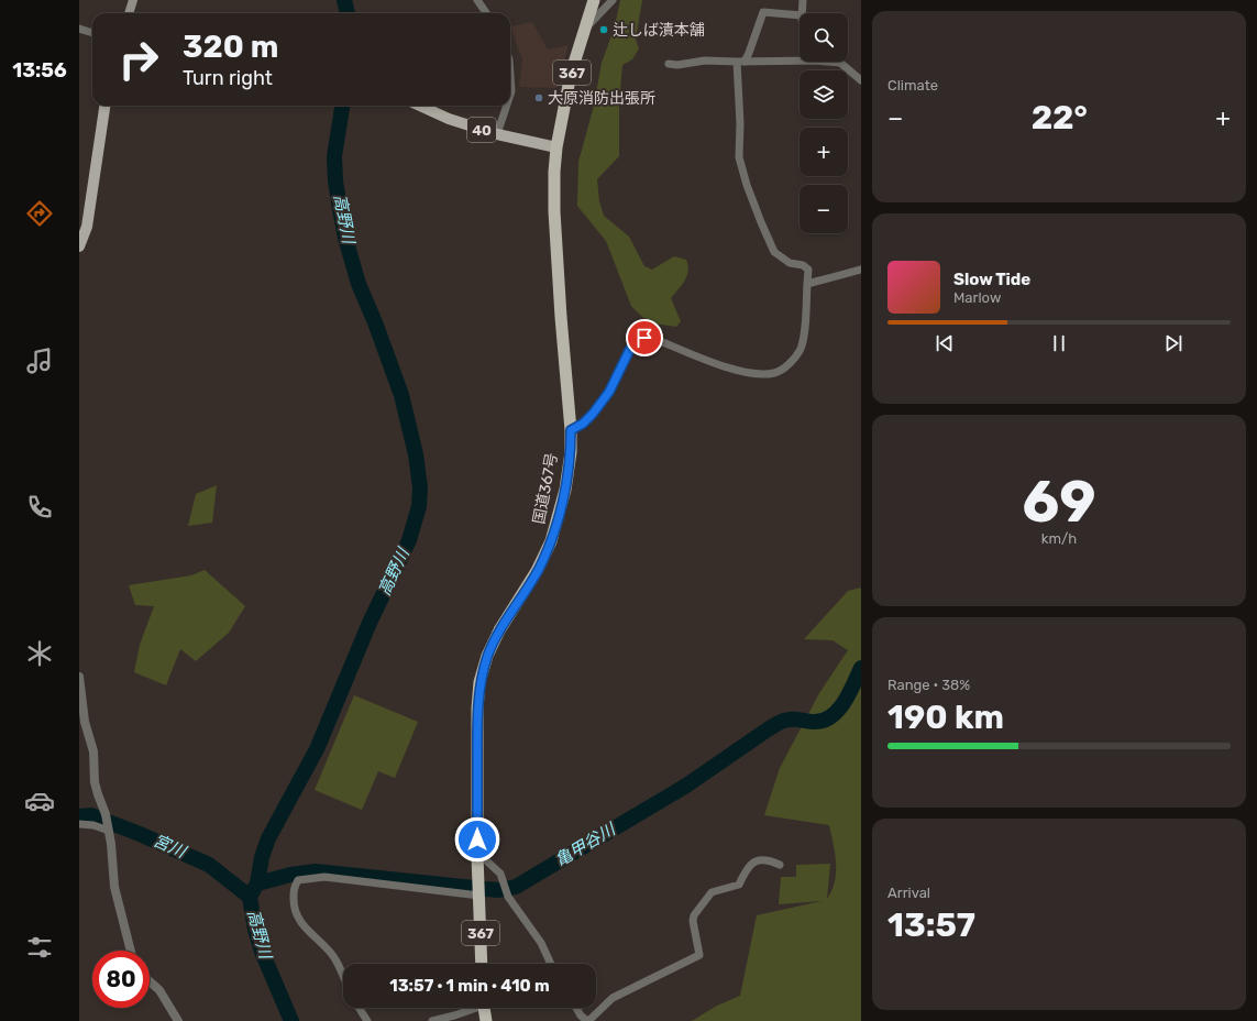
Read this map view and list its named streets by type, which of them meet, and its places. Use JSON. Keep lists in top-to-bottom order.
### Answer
{
  "streets": {
    "highway": ["367", "国道367号"],
    "main road": ["40"]
  },
  "crossings": [
    ["40", "国道367号"]
  ],
  "water": ["高野川", "亀甲谷川", "宮川"],
  "places": ["辻しば漬本舗", "大原消防出張所"],
  "page": {
    "tabs": "13:56",
    "tile": [
      "Climate",
      ["69", "km/h"],
      ["Range · 38%", "190 km"],
      ["Arrival", "13:57"]
    ],
    "map_buttons": ["+", "−"],
    "turn": ["320 m", "Turn right"],
    "heat": ["−", "22°", "+"],
    "song": ["Slow Tide", "Marlow"],
    "limit": "80",
    "trip": "13:57 · 1 min · 410 m"
  }
}
